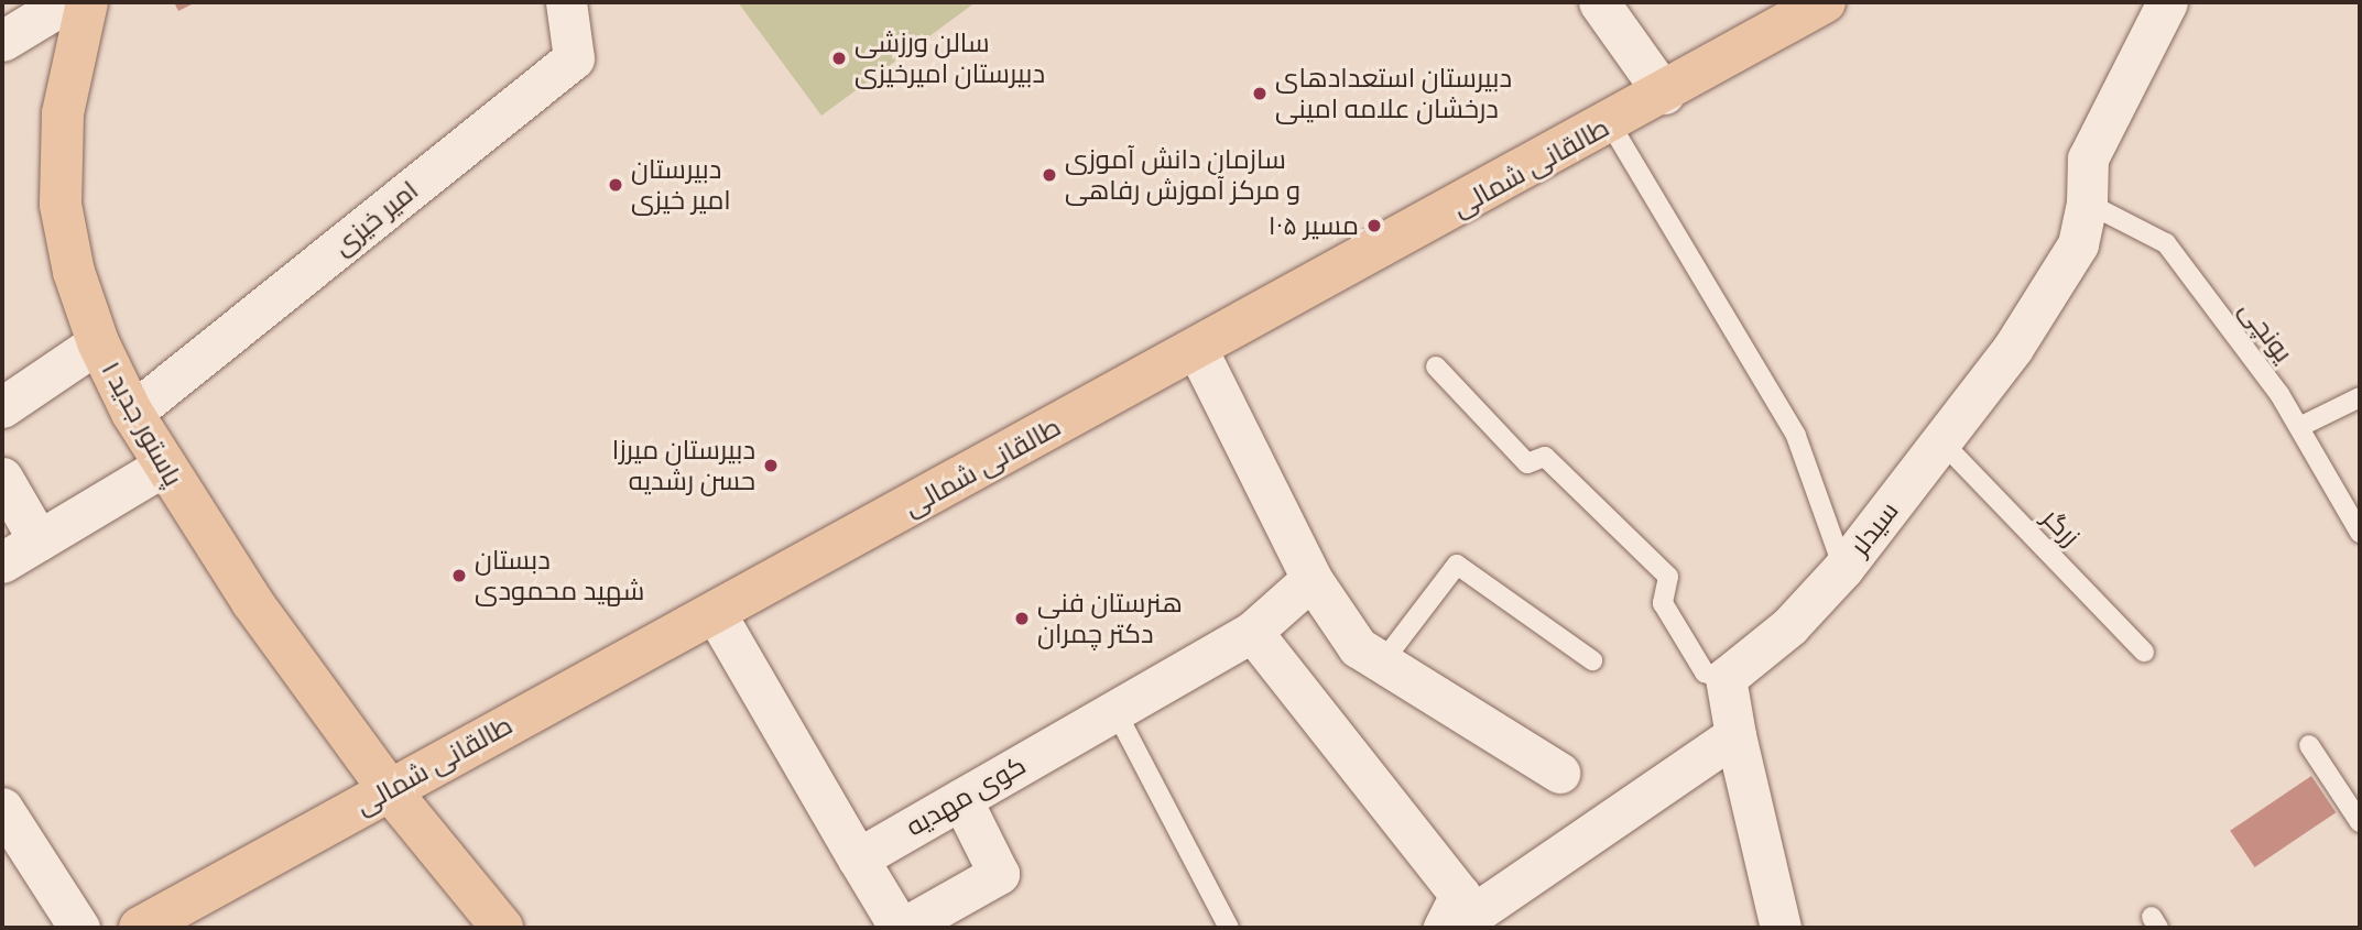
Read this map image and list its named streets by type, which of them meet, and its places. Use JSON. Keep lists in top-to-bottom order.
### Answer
{
  "streets": {
    "main road": ["طالقانی شمالی", "پاستور جدید ۱"],
    "street": ["امیر خیزی", "سیدلر", "کوی ‌‌‌مهدیه"],
    "lane": ["یونچی", "زرگر"]
  },
  "crossings": [
    ["طالقانی شمالی", "پاستور جدید ۱"],
    ["امیر خیزی", "پاستور جدید ۱"],
    ["یونچی", "سیدلر"],
    ["زرگر", "سیدلر"]
  ],
  "places": [
    "سالن ورزشی دبیرستان امیرخیزی",
    "دبیرستان استعدادهای درخشان علامه امینی",
    "سازمان دانش آموزی و مرکز آموزش رفاهی",
    "دبیرستان امیر خیزی",
    "مسیر ۱۰۵",
    "دبیرستان میرزا حسن رشدیه",
    "دبستان شهید محمودی",
    "هنرستان فنی دکتر چمران"
  ]
}
